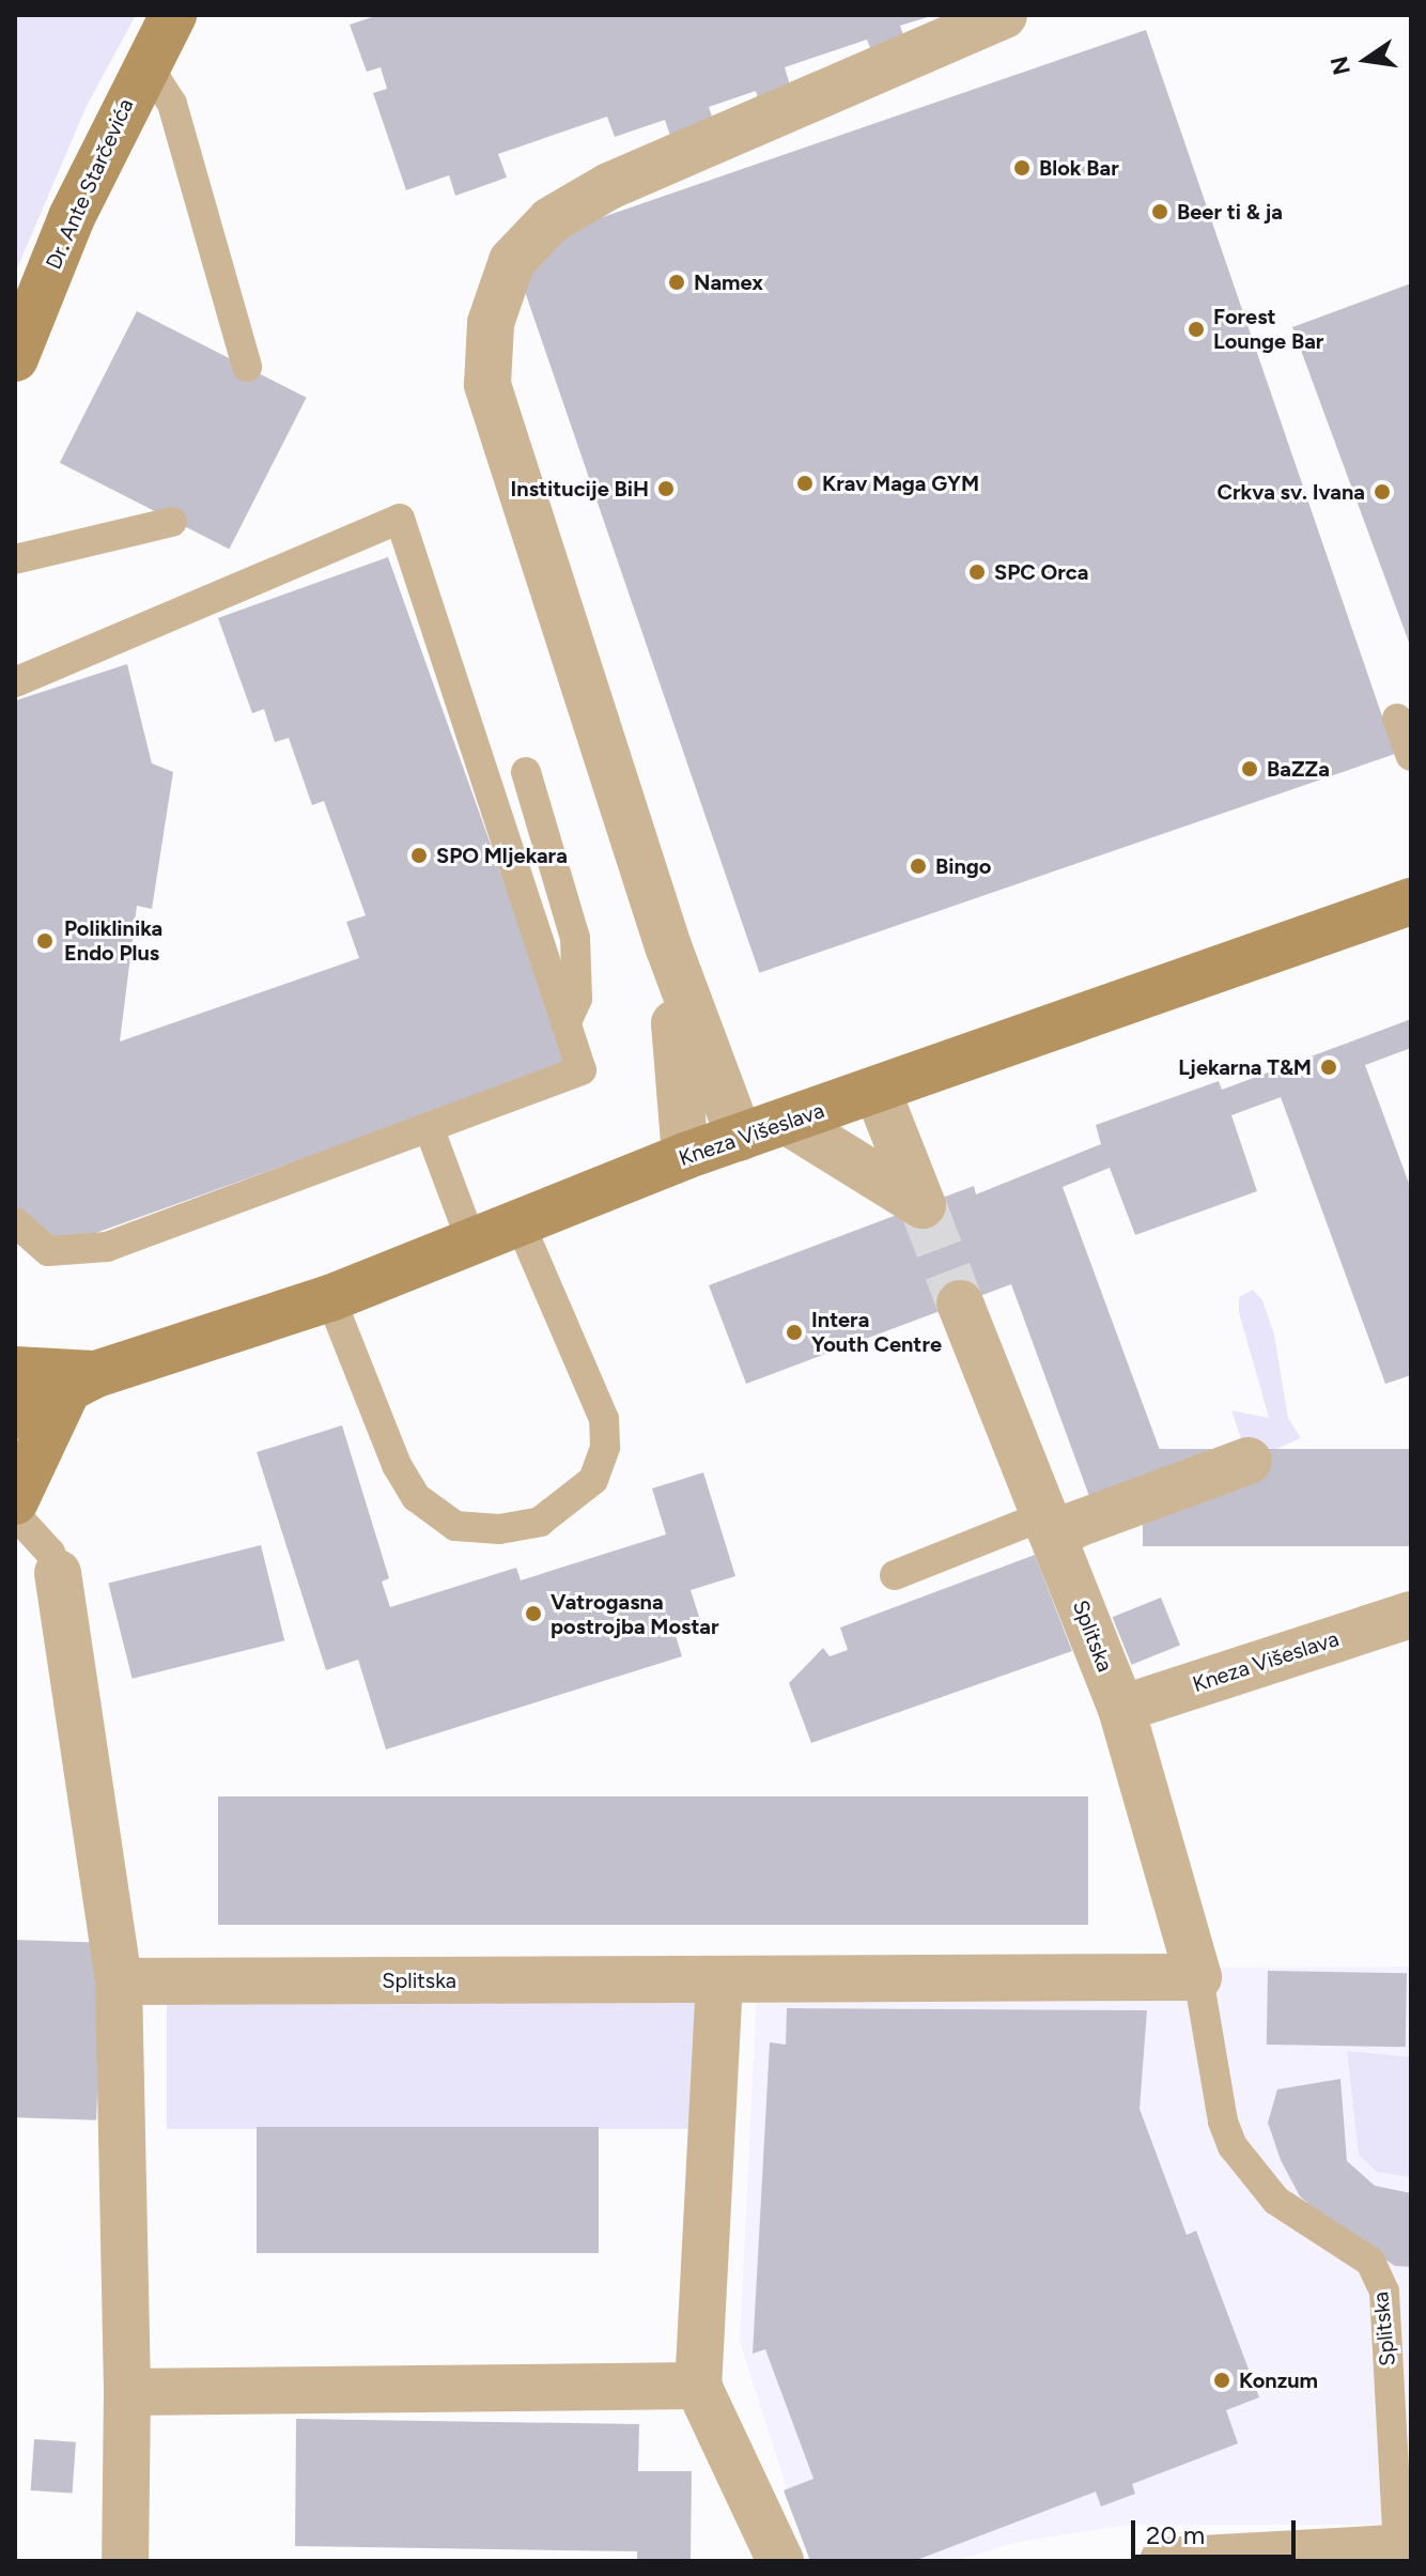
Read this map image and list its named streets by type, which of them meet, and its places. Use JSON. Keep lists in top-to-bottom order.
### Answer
{
  "streets": {
    "street": ["Dr. Ante Starčevića", "Kneza Višeslava", "Splitska"]
  },
  "crossings": [
    ["Kneza Višeslava", "Splitska"]
  ],
  "places": [
    "Blok Bar",
    "Beer ti & ja",
    "Namex",
    "Forest Lounge Bar",
    "Krav Maga GYM",
    "Institucije BiH",
    "Crkva sv. Ivana",
    "SPC Orca",
    "BaZZa",
    "SPO Mljekara",
    "Bingo",
    "Poliklinika Endo Plus",
    "Ljekarna T&M",
    "Intera Youth Centre",
    "Vatrogasna postrojba Mostar",
    "Konzum"
  ],
  "scale_bar": "20 m",
  "north": "left"
}
